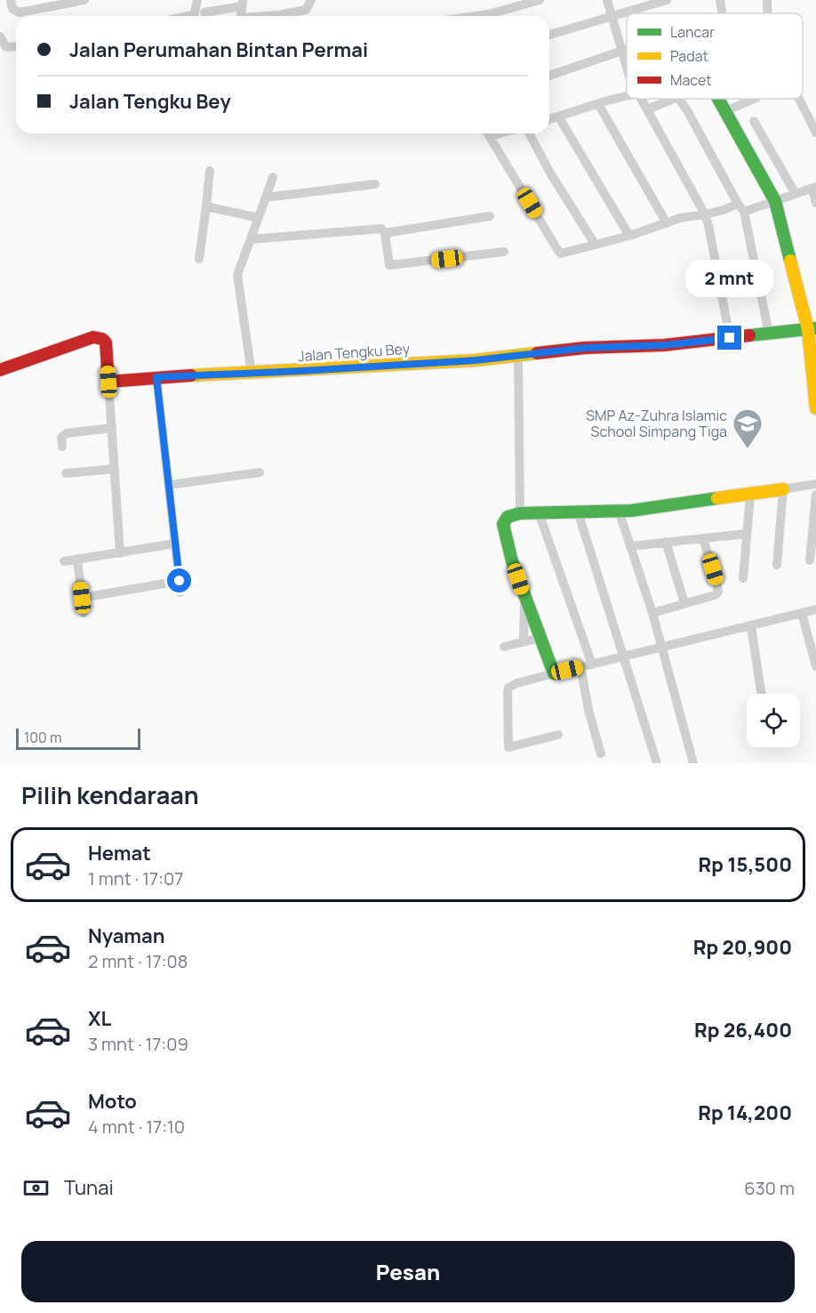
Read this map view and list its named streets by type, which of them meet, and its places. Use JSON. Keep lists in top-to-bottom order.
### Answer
{
  "streets": {
    "main road": ["Jalan Tengku Bey"]
  },
  "places": {
    "school or university": ["SMP Az-Zuhra Islamic School Simpang Tiga"]
  },
  "legend": ["Lancar", "Padat", "Macet"],
  "scale_bar": "100 m",
  "page": {
    "banner": ["Jalan Perumahan Bintan Permai", "Jalan Tengku Bey"],
    "bubble": "2 mnt",
    "scale": "100 m",
    "heading": "Pilih kendaraan",
    "list": [
      {
        "name": "Hemat",
        "note": "1 mnt · 17:07",
        "value": "Rp 15,500"
      },
      {
        "name": "Nyaman",
        "note": "2 mnt · 17:08",
        "value": "Rp 20,900"
      },
      {
        "name": "XL",
        "note": "3 mnt · 17:09",
        "value": "Rp 26,400"
      },
      {
        "name": "Moto",
        "note": "4 mnt · 17:10",
        "value": "Rp 14,200"
      }
    ],
    "pay": ["Tunai", "630 m"],
    "buttons": "Pesan"
  }
}
